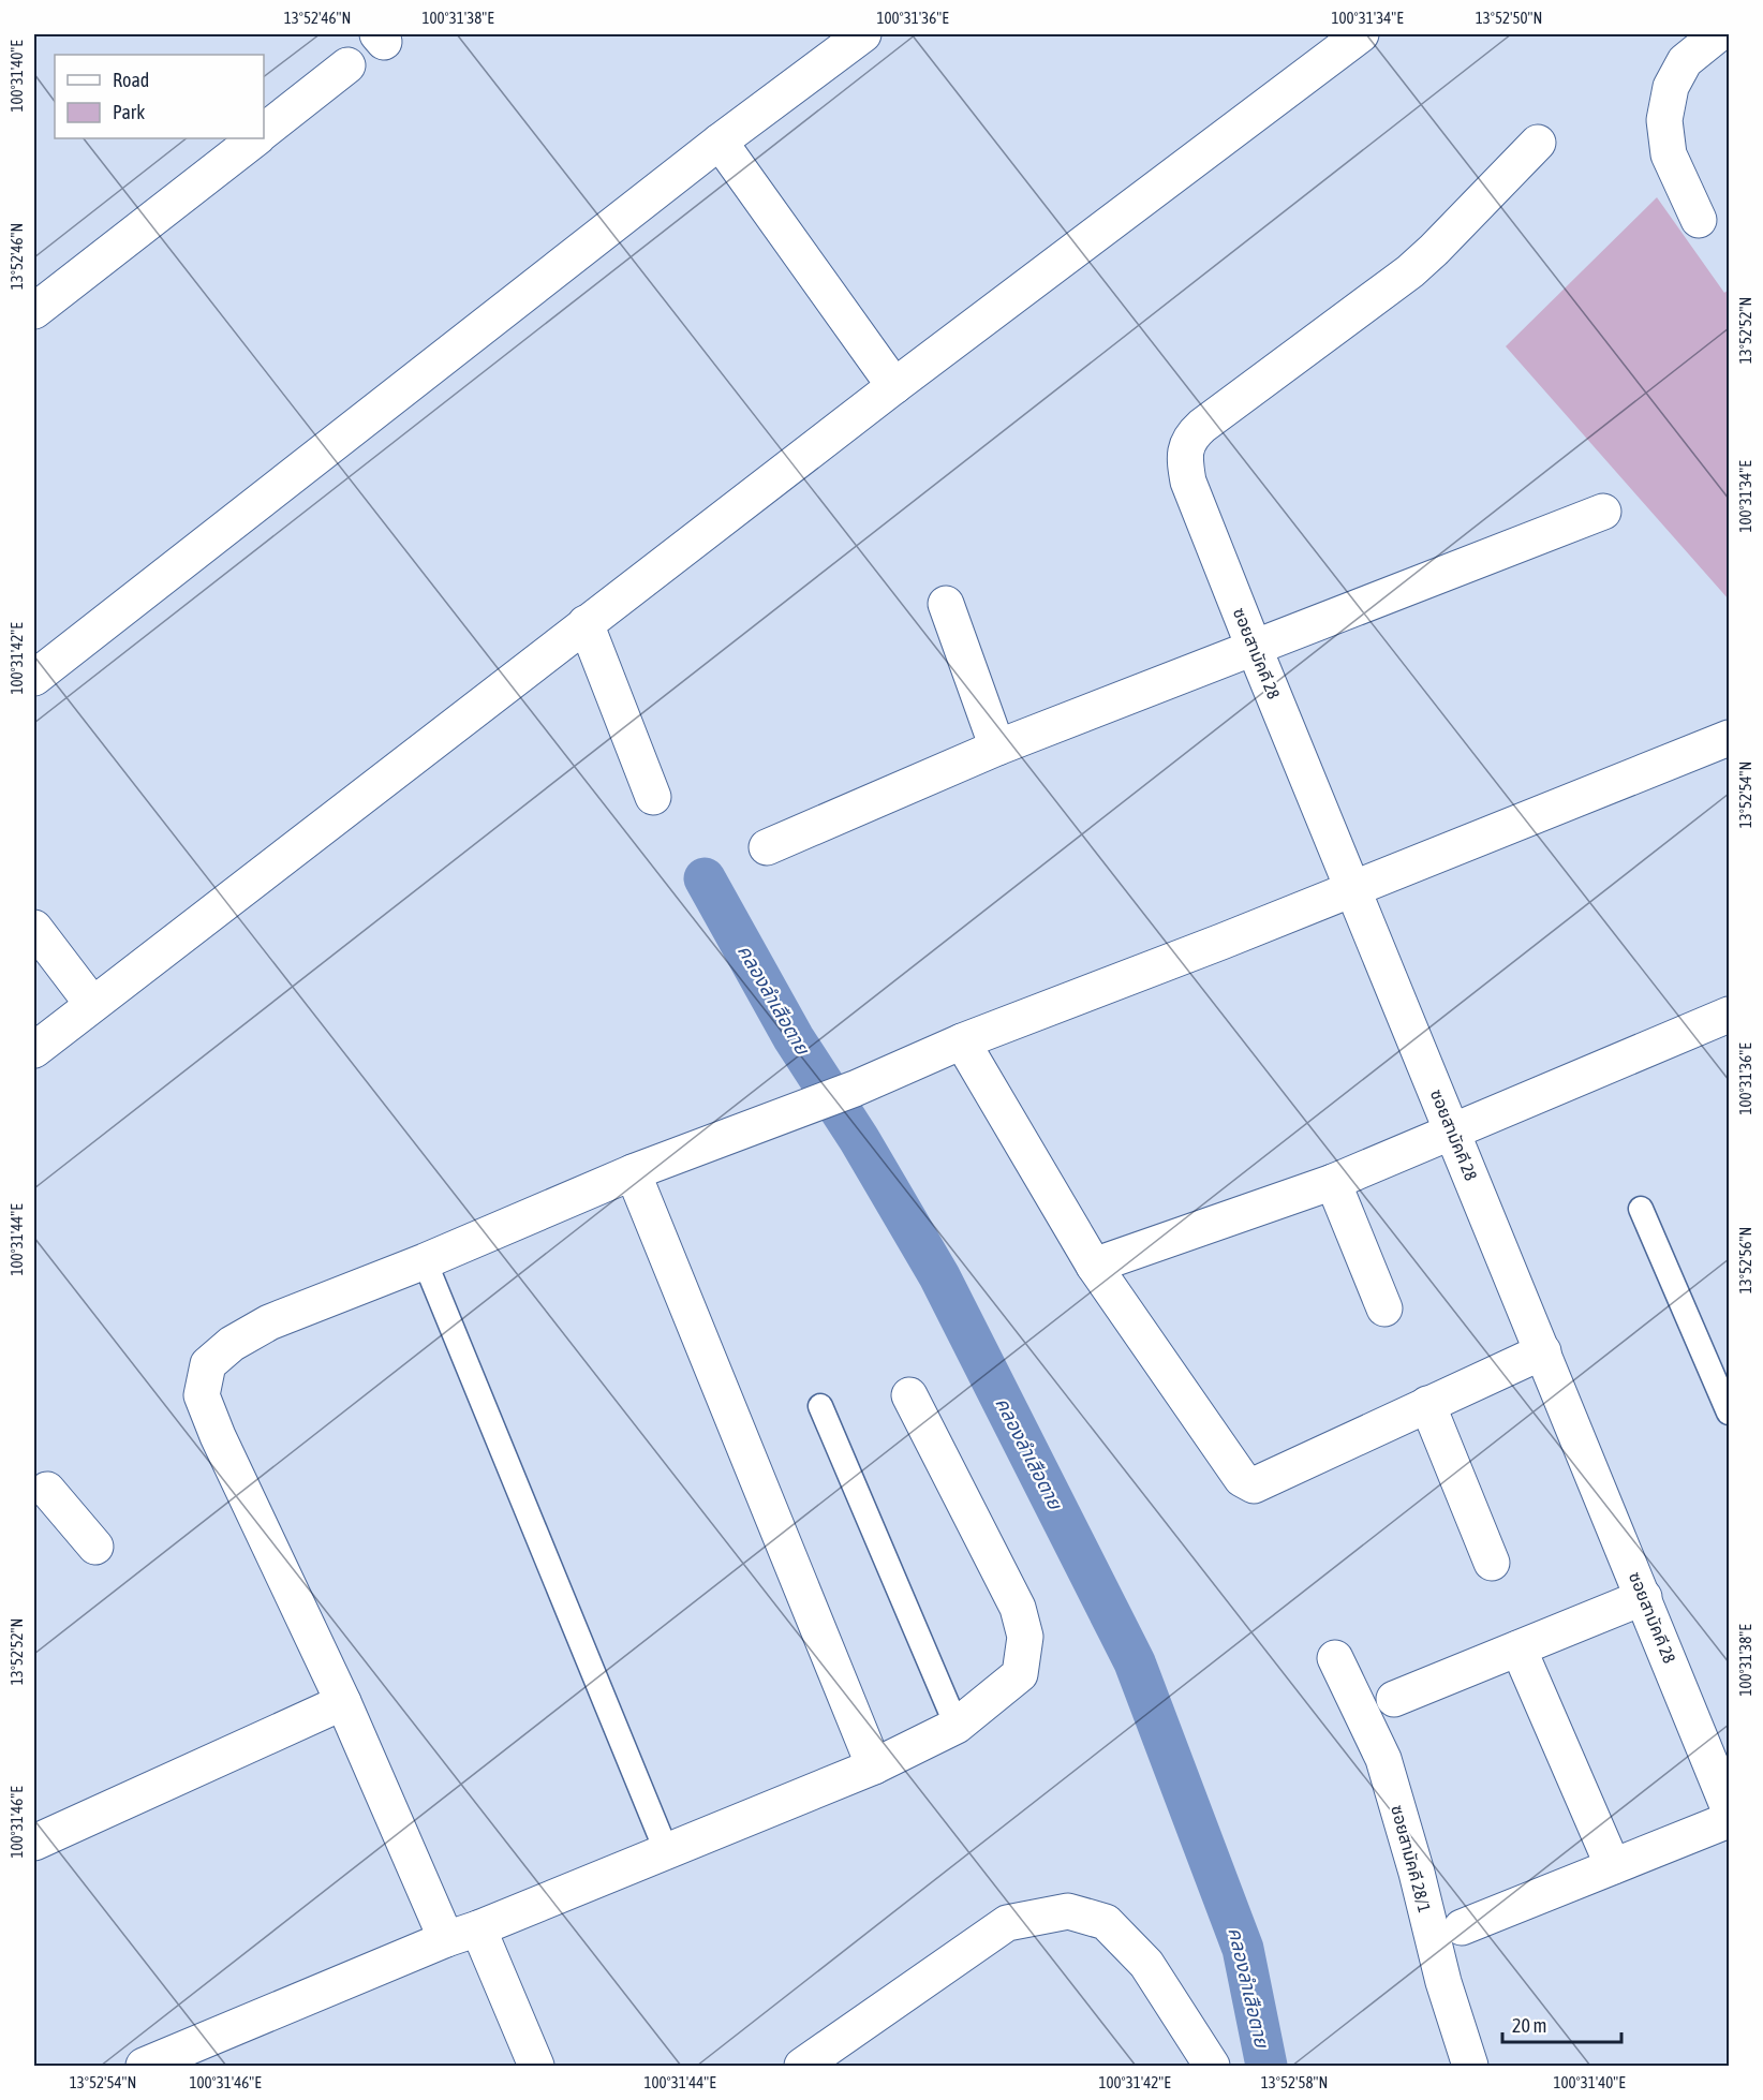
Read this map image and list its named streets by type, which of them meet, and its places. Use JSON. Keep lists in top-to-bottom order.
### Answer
{
  "streets": {
    "street": ["ซอยสามัคคี 28", "ซอยสามัคคี 28/1"]
  },
  "water": ["คลองลำเสือตาย"],
  "legend": ["Road", "Park"],
  "scale_bar": "20 m",
  "coordinates": [
    "13°52'46\"N",
    "100°31'38\"E",
    "100°31'36\"E",
    "100°31'34\"E",
    "13°52'50\"N",
    "100°31'40\"E",
    "13°52'52\"N",
    "100°31'42\"E",
    "13°52'54\"N",
    "100°31'44\"E",
    "13°52'56\"N",
    "100°31'46\"E",
    "13°52'58\"N"
  ]
}
